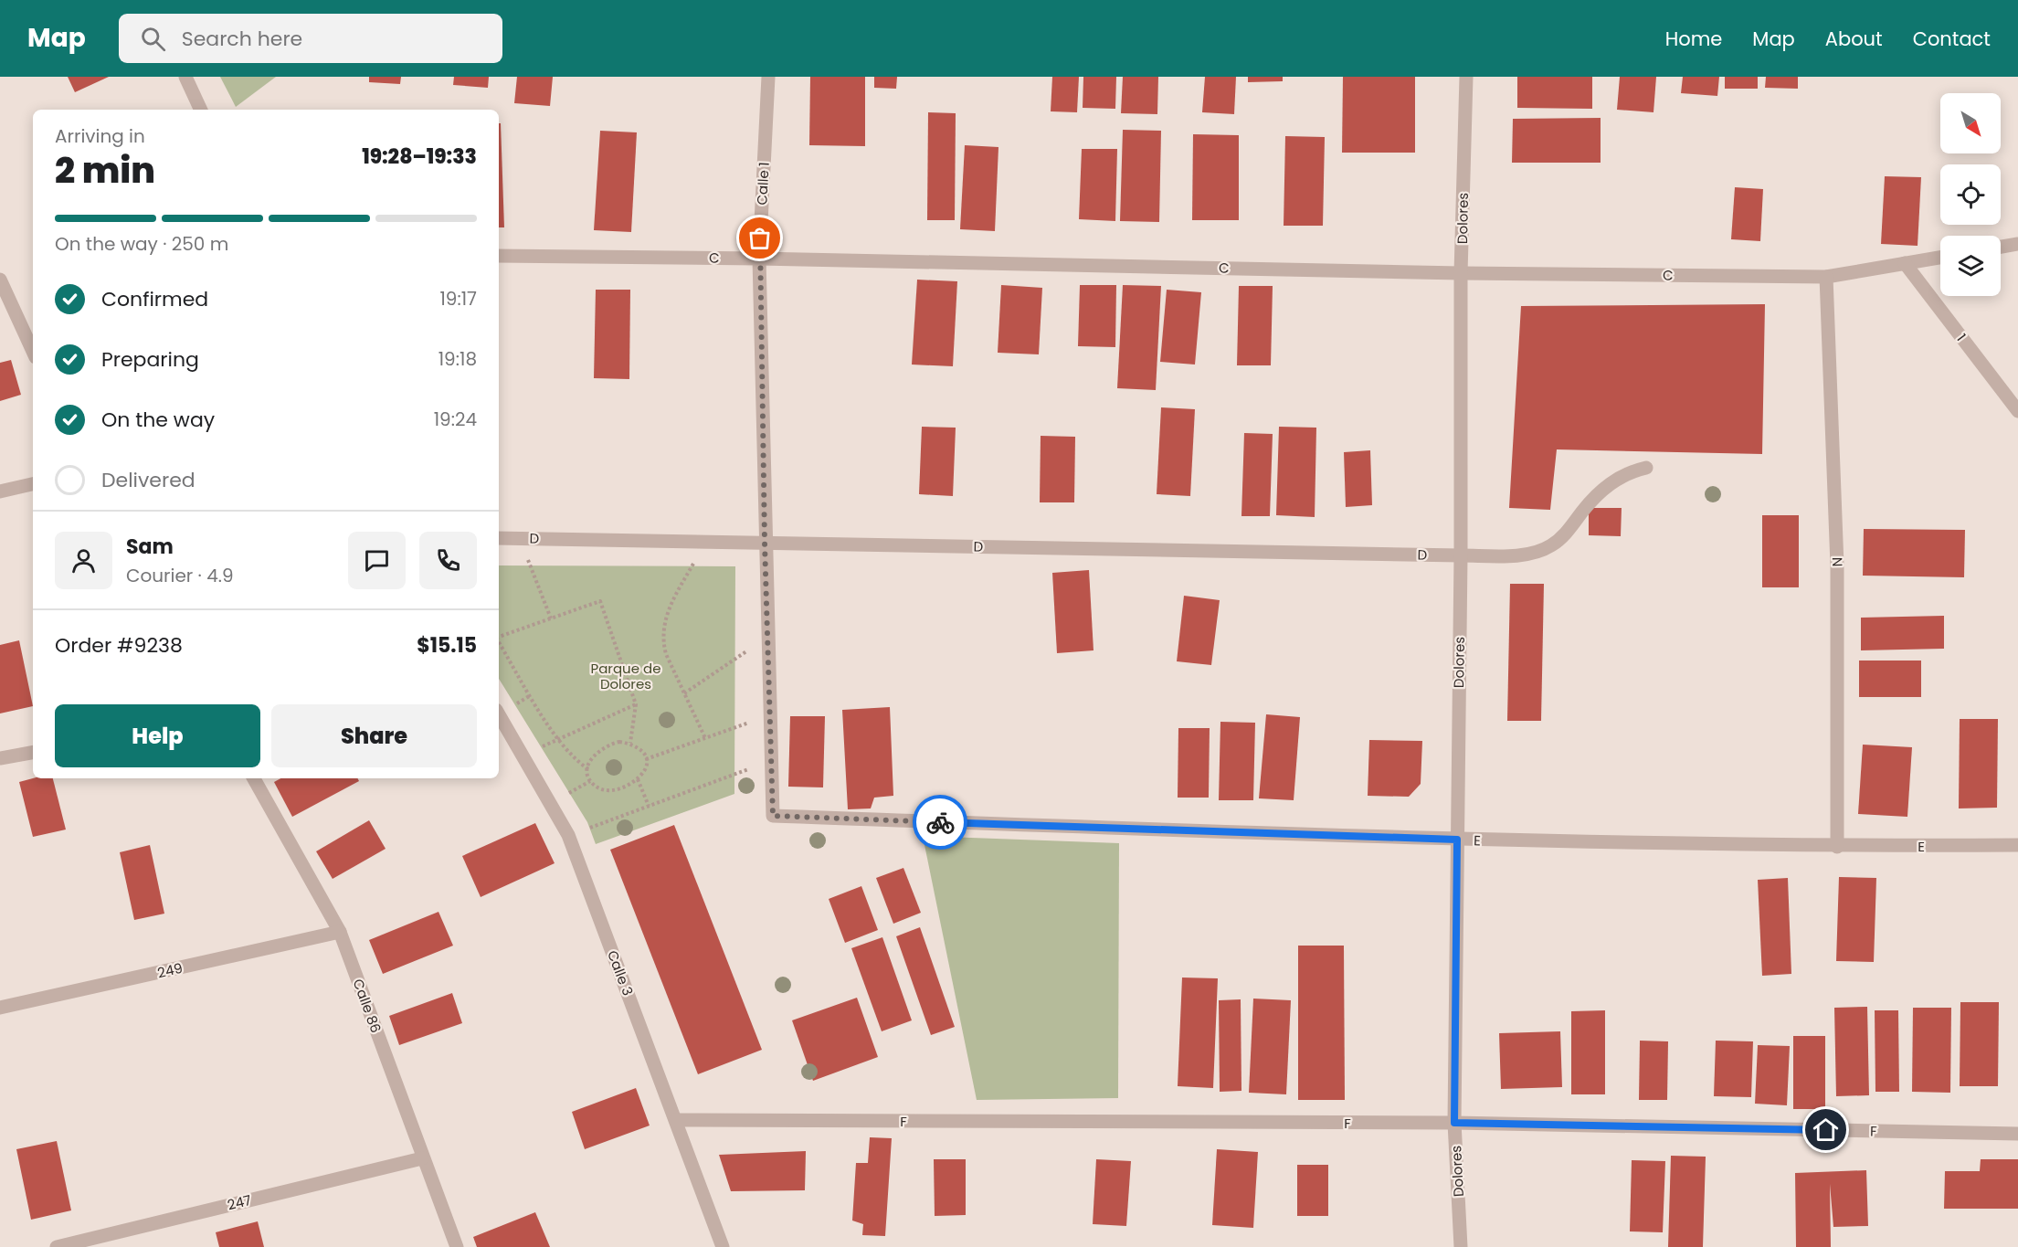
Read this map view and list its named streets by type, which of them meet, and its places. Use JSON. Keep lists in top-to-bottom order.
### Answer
{
  "streets": {
    "street": [
      "Calle 1",
      "Dolores",
      "C",
      "1",
      "D",
      "N",
      "E",
      "249",
      "Calle 3",
      "Calle 86",
      "F",
      "247"
    ]
  },
  "crossings": [
    ["Calle 1", "C"],
    ["Calle 1", "D"],
    ["Calle 1", "E"],
    ["Dolores", "C"],
    ["Dolores", "D"],
    ["Dolores", "E"],
    ["Dolores", "F"],
    ["C", "1"],
    ["C", "N"],
    ["N", "E"],
    ["249", "Calle 86"],
    ["Calle 3", "F"],
    ["Calle 86", "247"]
  ],
  "parks": ["Parque de Dolores"],
  "north": "bottom right",
  "page": {
    "header": "Map",
    "search": "Search here",
    "nav": [
      "Home",
      "Map",
      "About",
      "Contact"
    ],
    "heading": ["2 min", "Arriving in", "19:28–19:33"],
    "panel": [
      "Sam",
      "Courier · 4.9",
      "Order #9238",
      "$15.15"
    ],
    "bar": "On the way · 250 m",
    "list": [
      ["Confirmed", "19:17"],
      ["Preparing", "19:18"],
      ["On the way", "19:24"],
      "Delivered"
    ],
    "buttons": ["Help", "Share"]
  }
}
